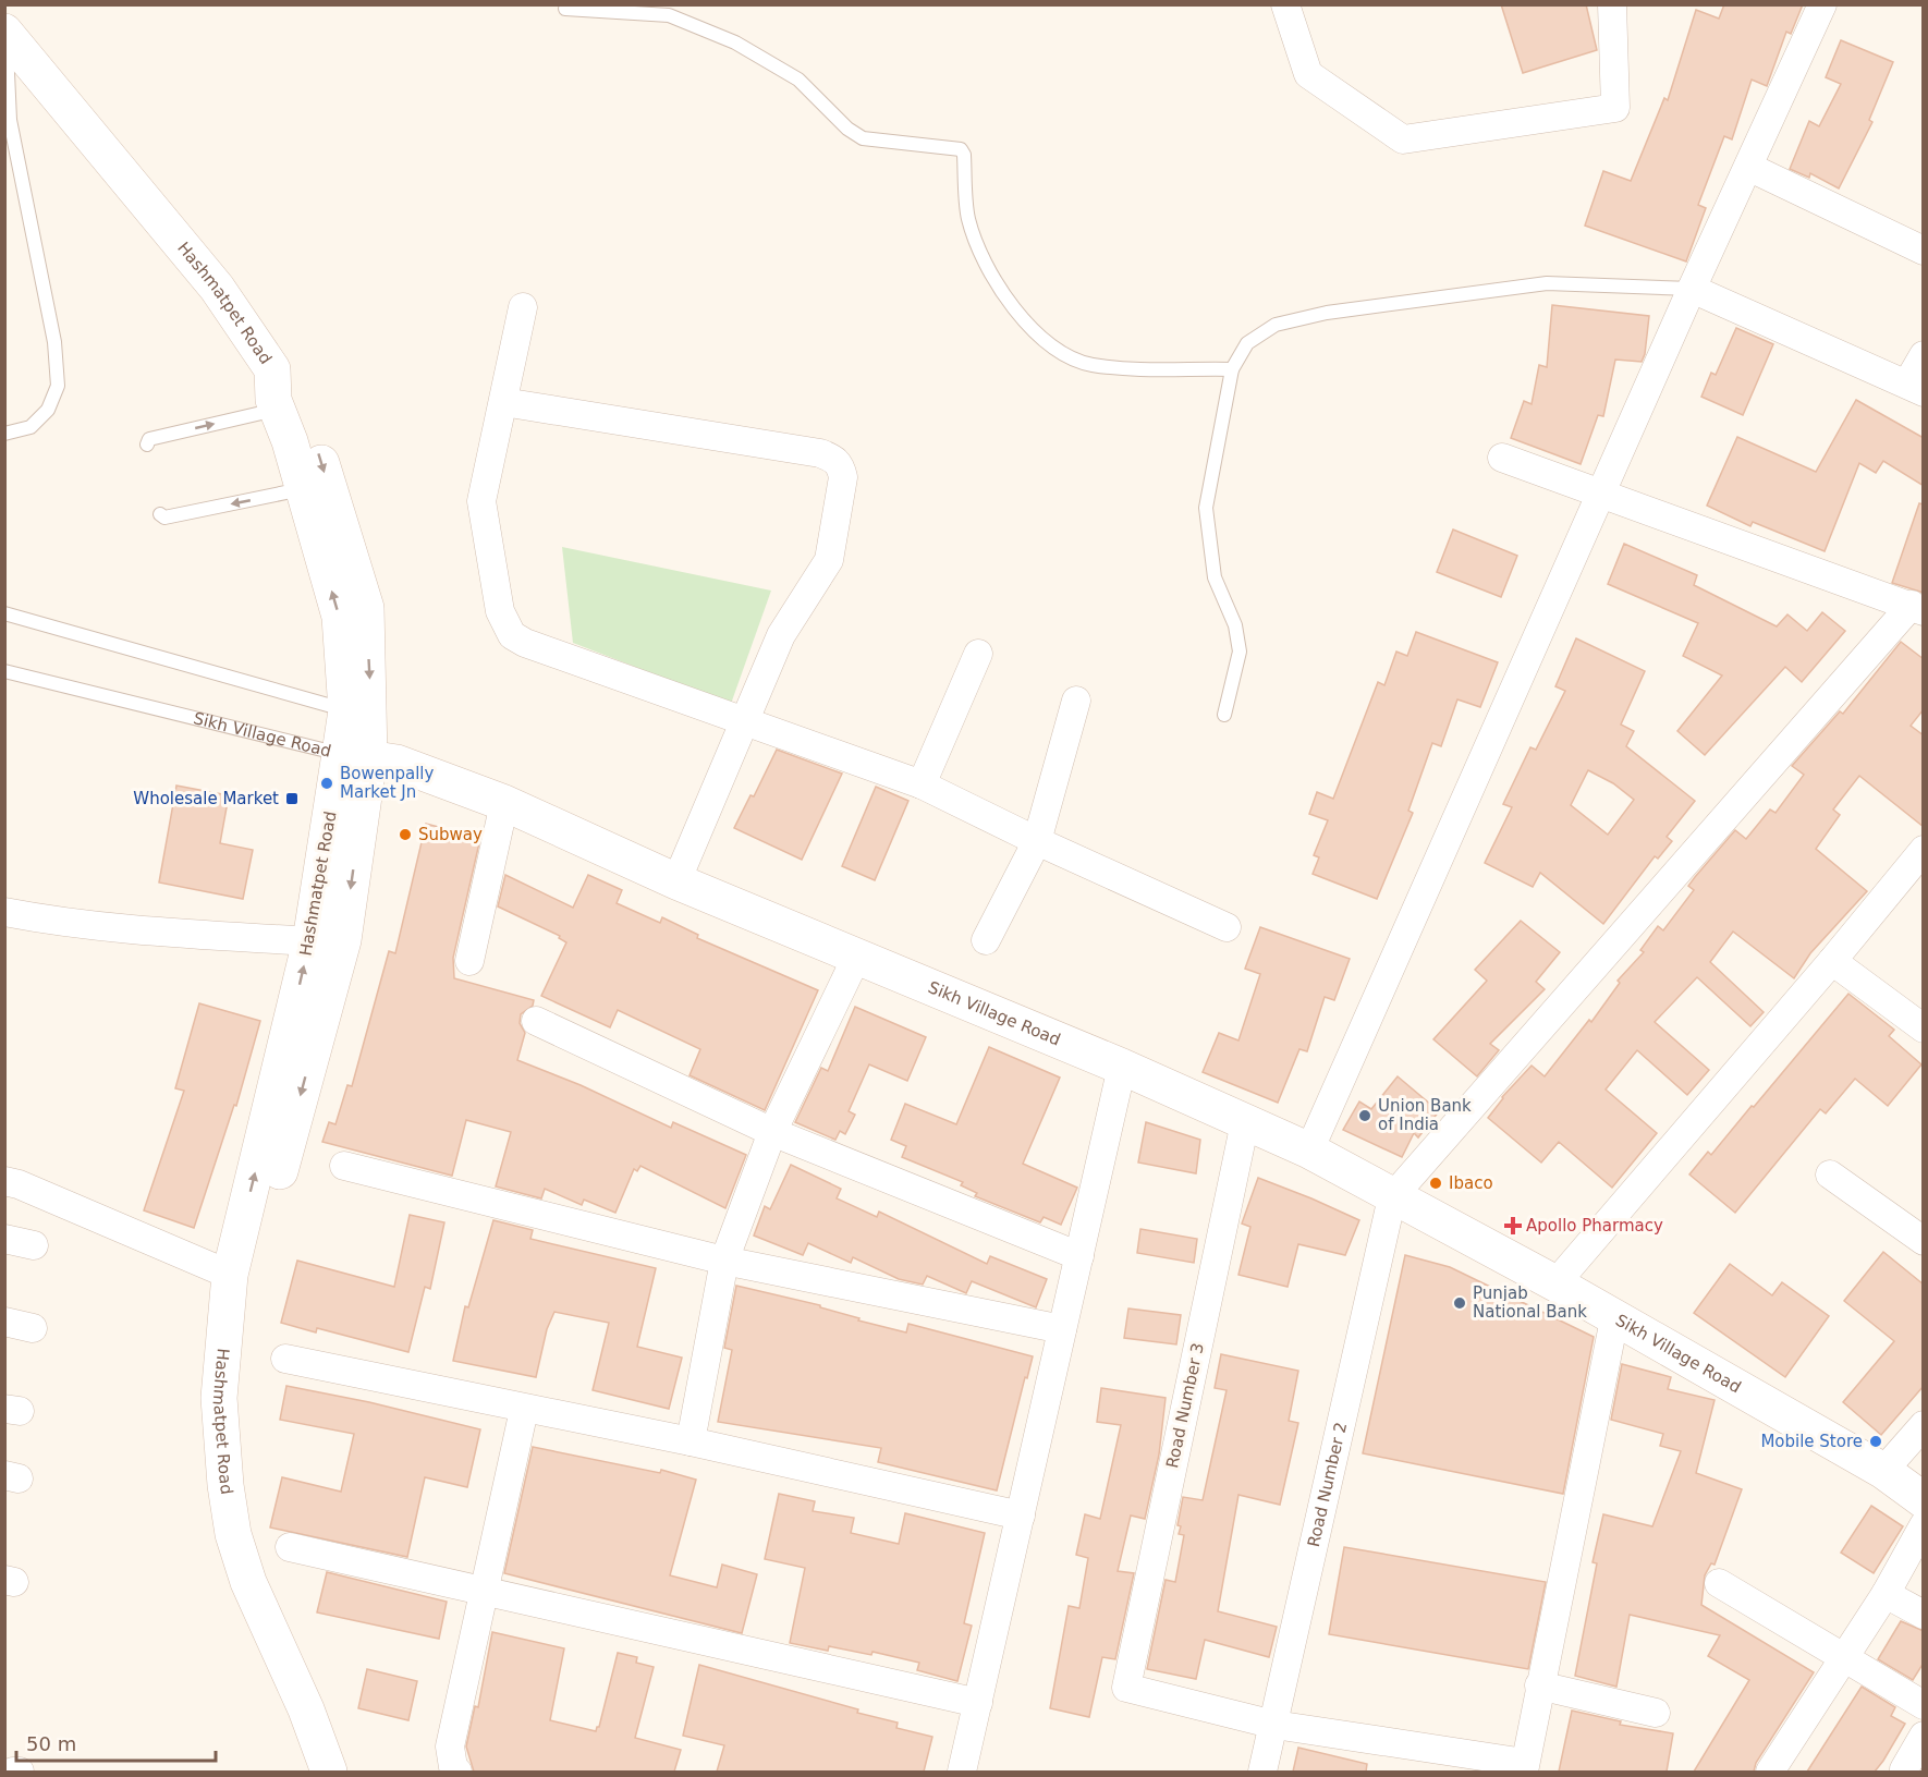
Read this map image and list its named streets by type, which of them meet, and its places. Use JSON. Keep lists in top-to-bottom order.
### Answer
{
  "streets": {
    "main road": ["Hashmatpet Road", "Sikh Village Road"],
    "street": ["Road Number 3", "Road Number 2"]
  },
  "crossings": [
    ["Hashmatpet Road", "Sikh Village Road"],
    ["Sikh Village Road", "Road Number 3"],
    ["Sikh Village Road", "Road Number 2"],
    ["Road Number 3", "Road Number 2"]
  ],
  "places": {
    "other": [
      "Bowenpally Market Jn",
      "Subway",
      "Union Bank of India",
      "Ibaco",
      "Punjab National Bank",
      "Mobile Store"
    ],
    "transit": ["Wholesale Market"],
    "health": ["Apollo Pharmacy"]
  },
  "scale_bar": "50 m"
}
